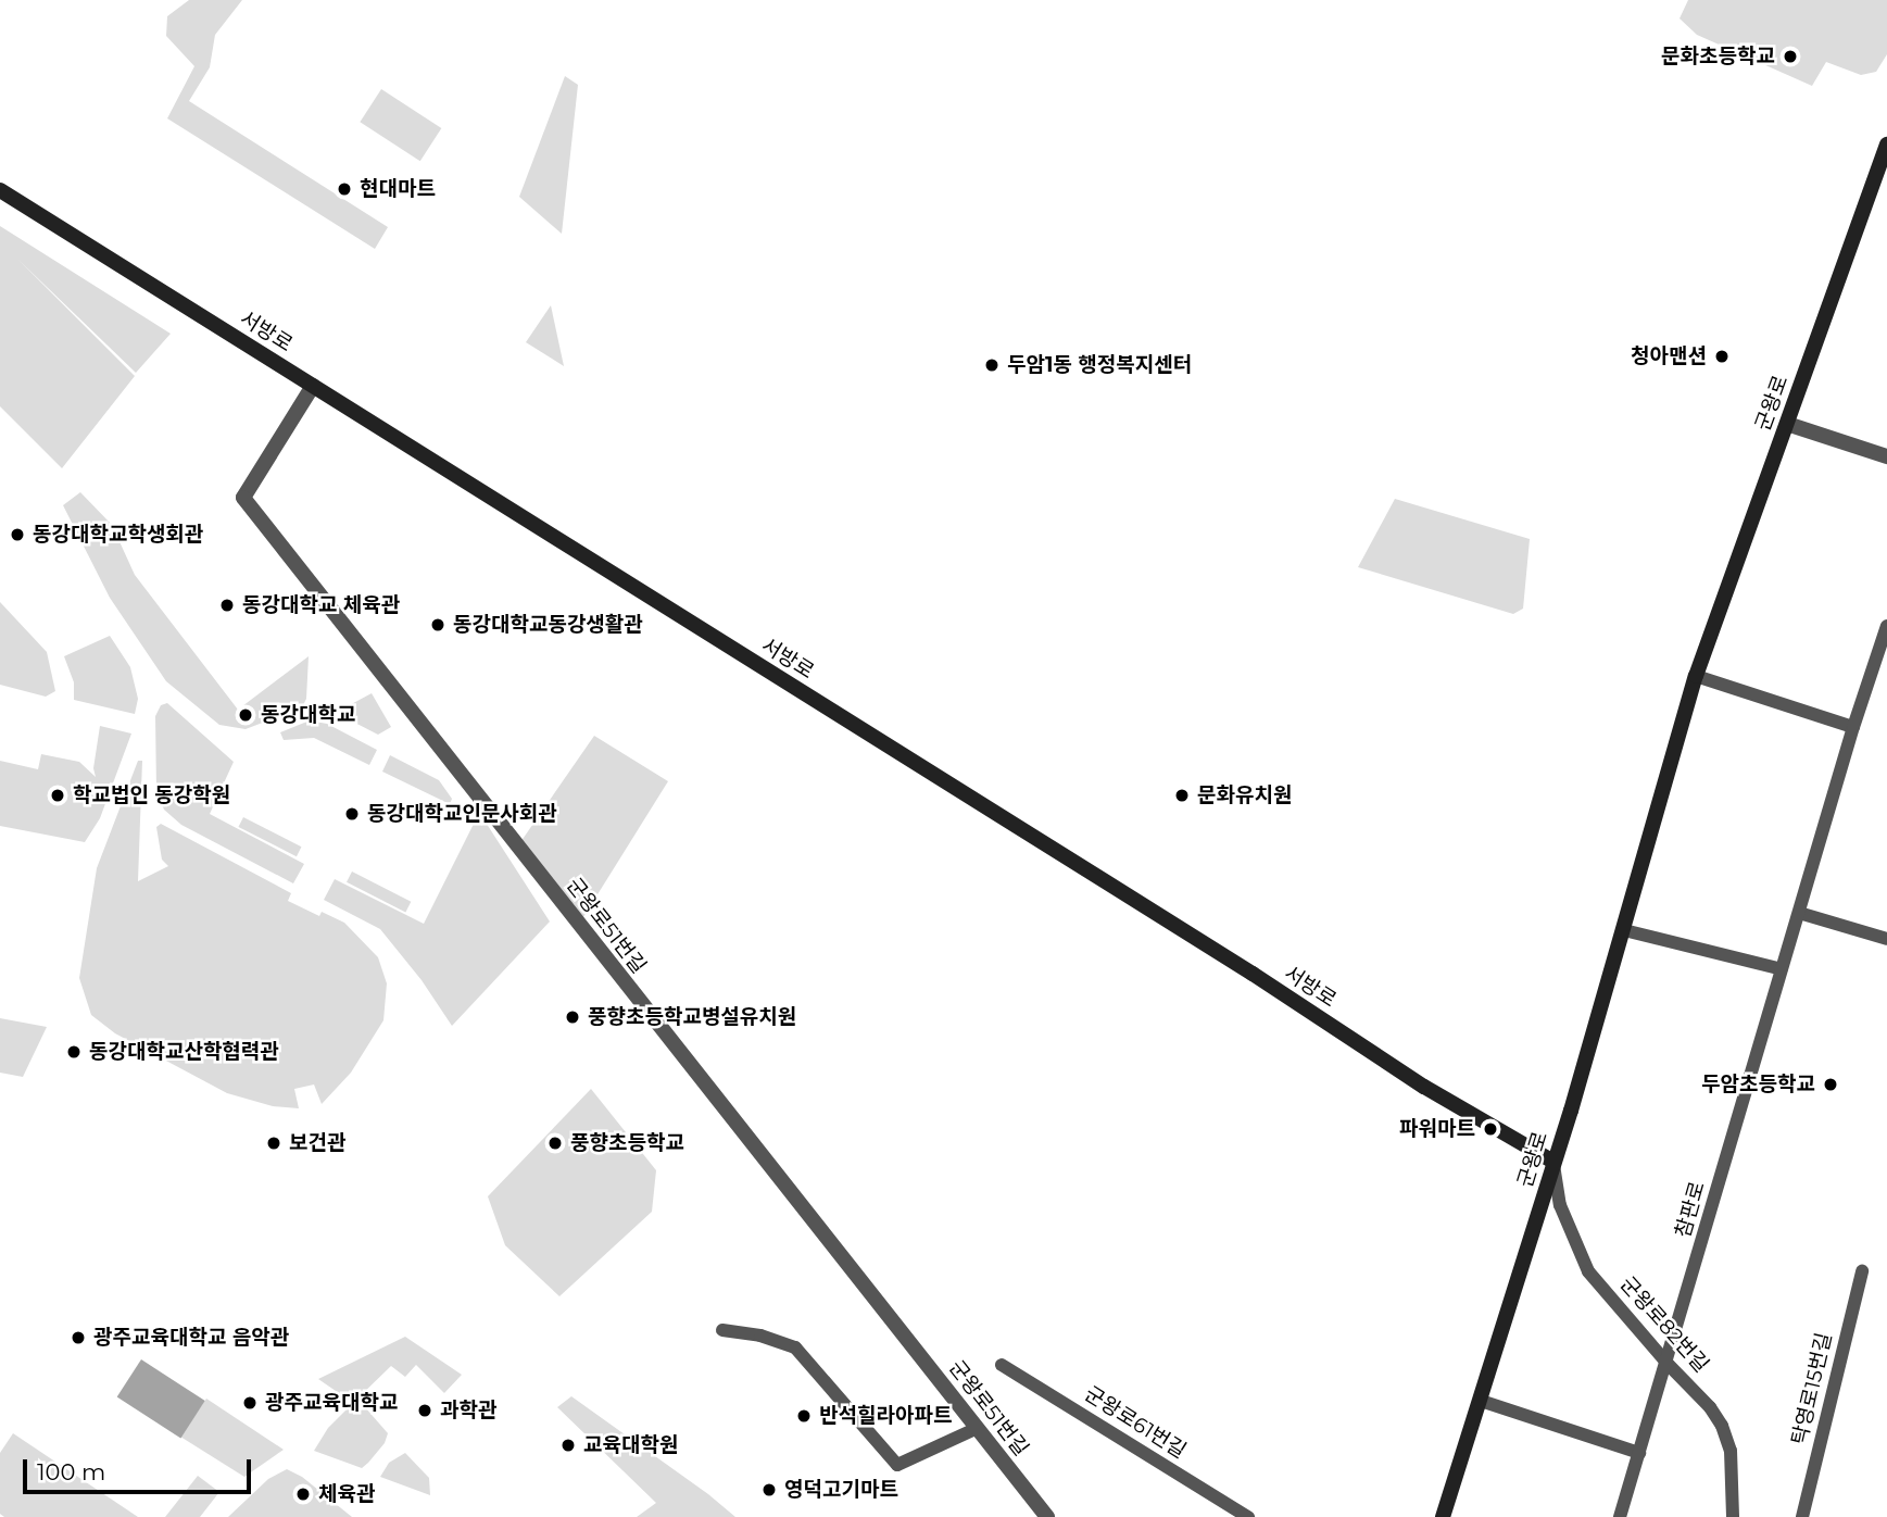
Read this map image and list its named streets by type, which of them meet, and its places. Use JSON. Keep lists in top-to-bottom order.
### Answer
{
  "streets": {
    "main road": ["서방로", "군왕로"],
    "street": [
      "군왕로51번길",
      "참판로",
      "군왕로82번길",
      "탁영로15번길",
      "군왕로61번길"
    ]
  },
  "crossings": [
    ["서방로", "군왕로"],
    ["서방로", "군왕로51번길"],
    ["서방로", "군왕로82번길"],
    ["군왕로", "군왕로82번길"],
    ["참판로", "군왕로82번길"]
  ],
  "places": [
    "문화초등학교",
    "현대마트",
    "청아맨션",
    "두암1동 행정복지센터",
    "동강대학교학생회관",
    "동강대학교 체육관",
    "동강대학교동강생활관",
    "동강대학교",
    "학교법인 동강학원",
    "문화유치원",
    "동강대학교인문사회관",
    "풍향초등학교병설유치원",
    "동강대학교산학협력관",
    "두암초등학교",
    "파워마트",
    "보건관",
    "풍향초등학교",
    "광주교육대학교 음악관",
    "광주교육대학교",
    "과학관",
    "반석힐라아파트",
    "교육대학원",
    "영덕고기마트",
    "체육관"
  ],
  "scale_bar": "100 m"
}
